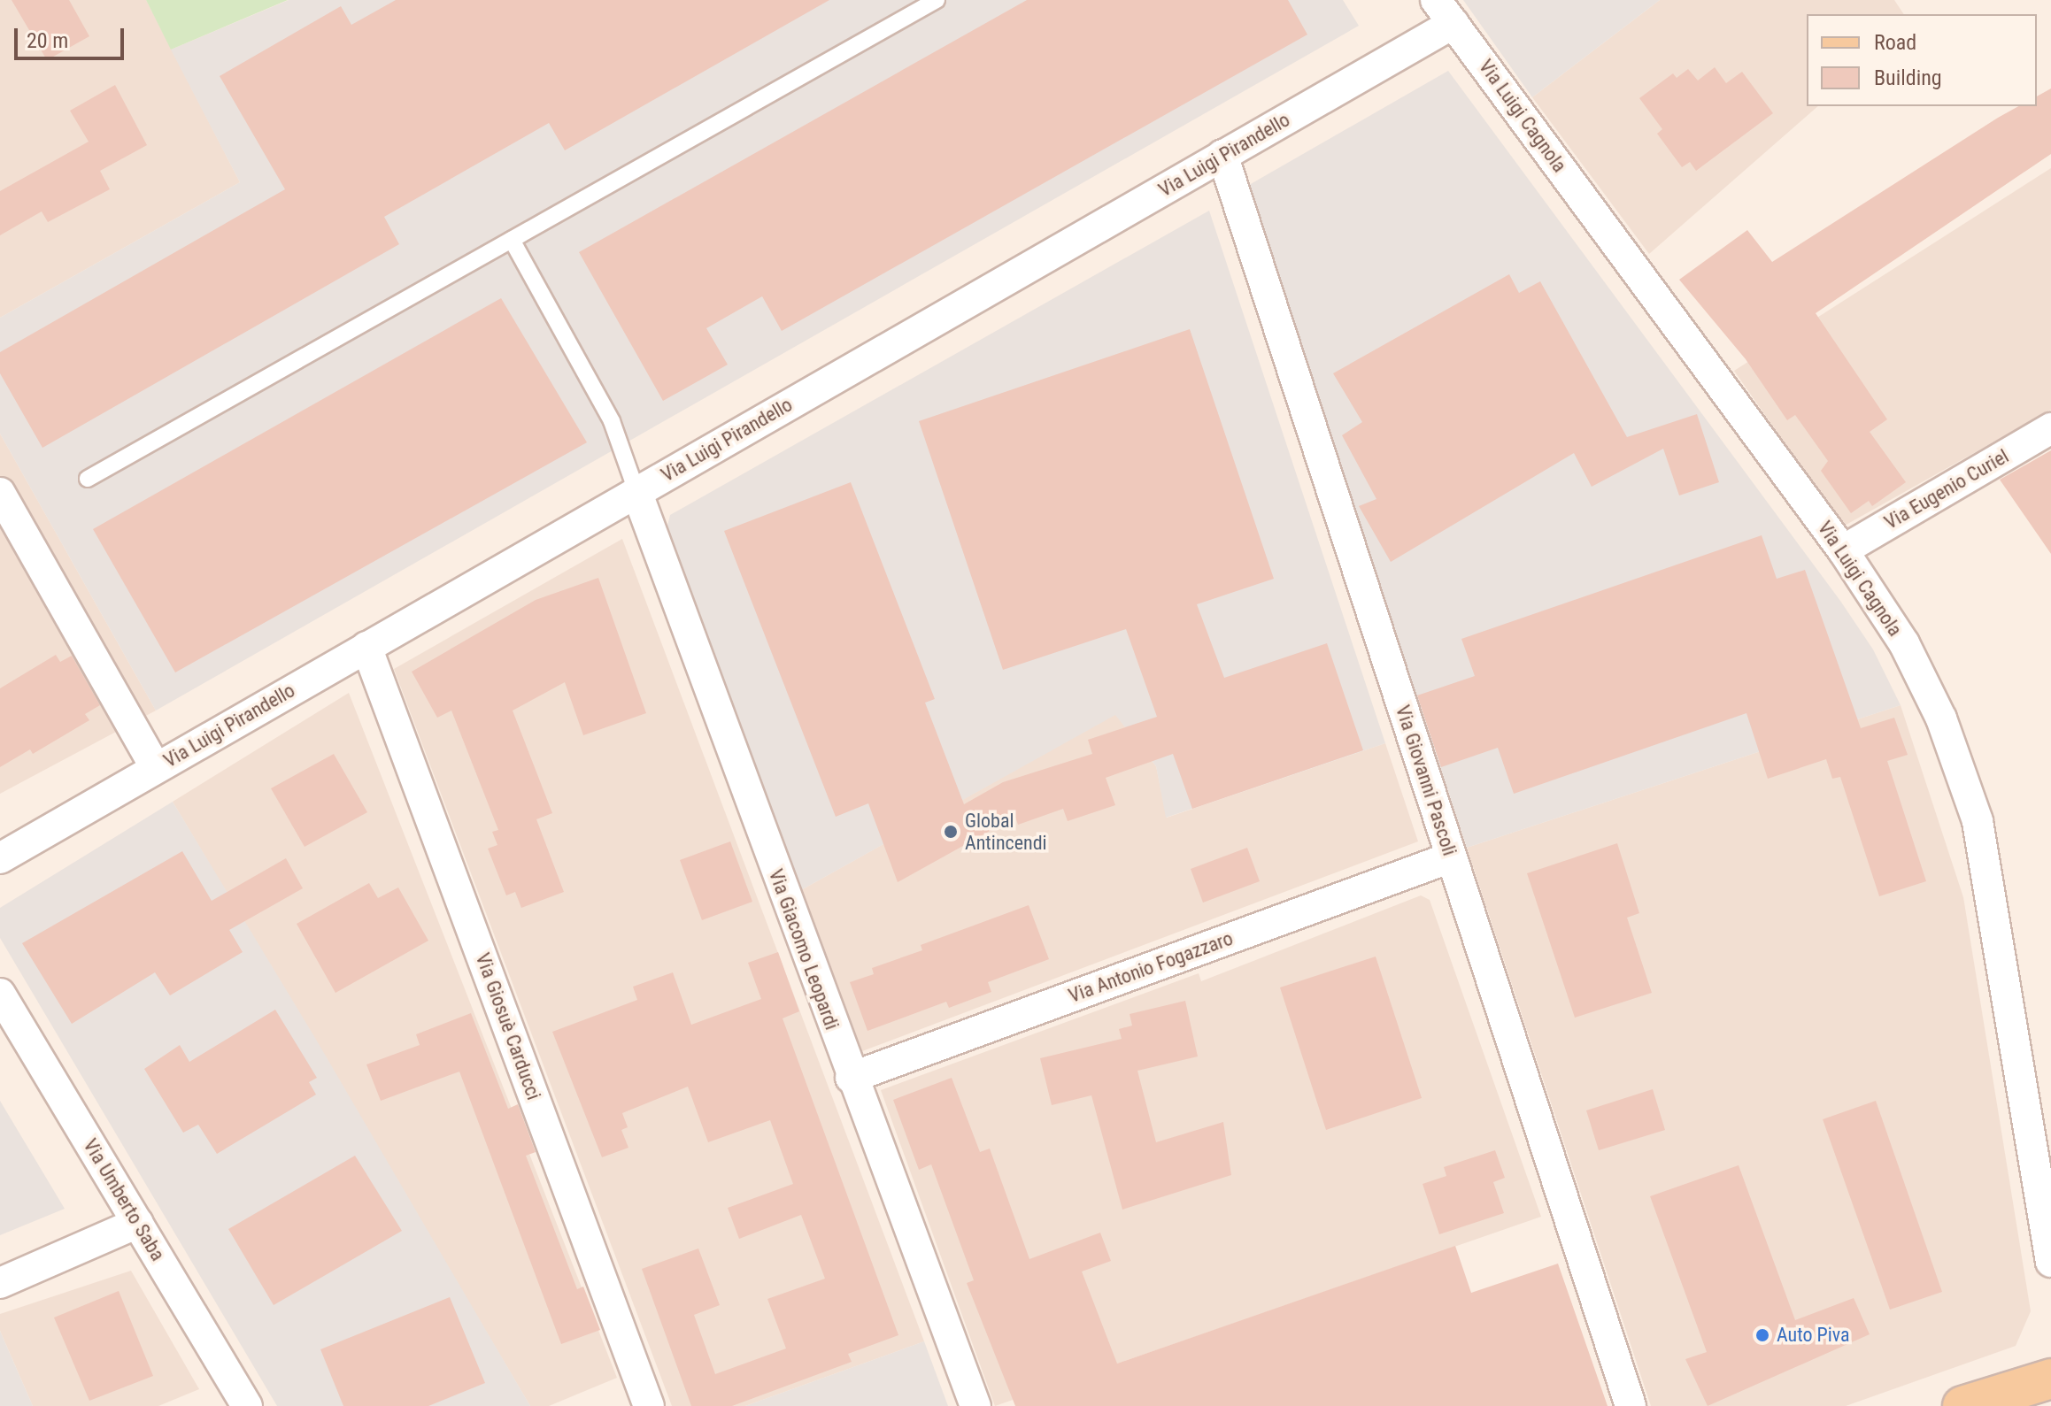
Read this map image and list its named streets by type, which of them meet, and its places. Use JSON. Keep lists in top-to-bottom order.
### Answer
{
  "streets": {
    "street": [
      "Via Luigi Cagnola",
      "Via Luigi Pirandello",
      "Via Eugenio Curiel",
      "Via Giovanni Pascoli",
      "Via Giacomo Leopardi",
      "Via Antonio Fogazzaro",
      "Via Giosuè Carducci",
      "Via Umberto Saba"
    ]
  },
  "crossings": [
    ["Via Luigi Cagnola", "Via Luigi Pirandello"],
    ["Via Luigi Cagnola", "Via Eugenio Curiel"],
    ["Via Luigi Pirandello", "Via Giovanni Pascoli"],
    ["Via Luigi Pirandello", "Via Giacomo Leopardi"],
    ["Via Luigi Pirandello", "Via Giosuè Carducci"],
    ["Via Giovanni Pascoli", "Via Antonio Fogazzaro"],
    ["Via Giacomo Leopardi", "Via Antonio Fogazzaro"]
  ],
  "places": ["Global Antincendi", "Auto Piva"],
  "legend": ["Road", "Building"],
  "scale_bar": "20 m"
}
